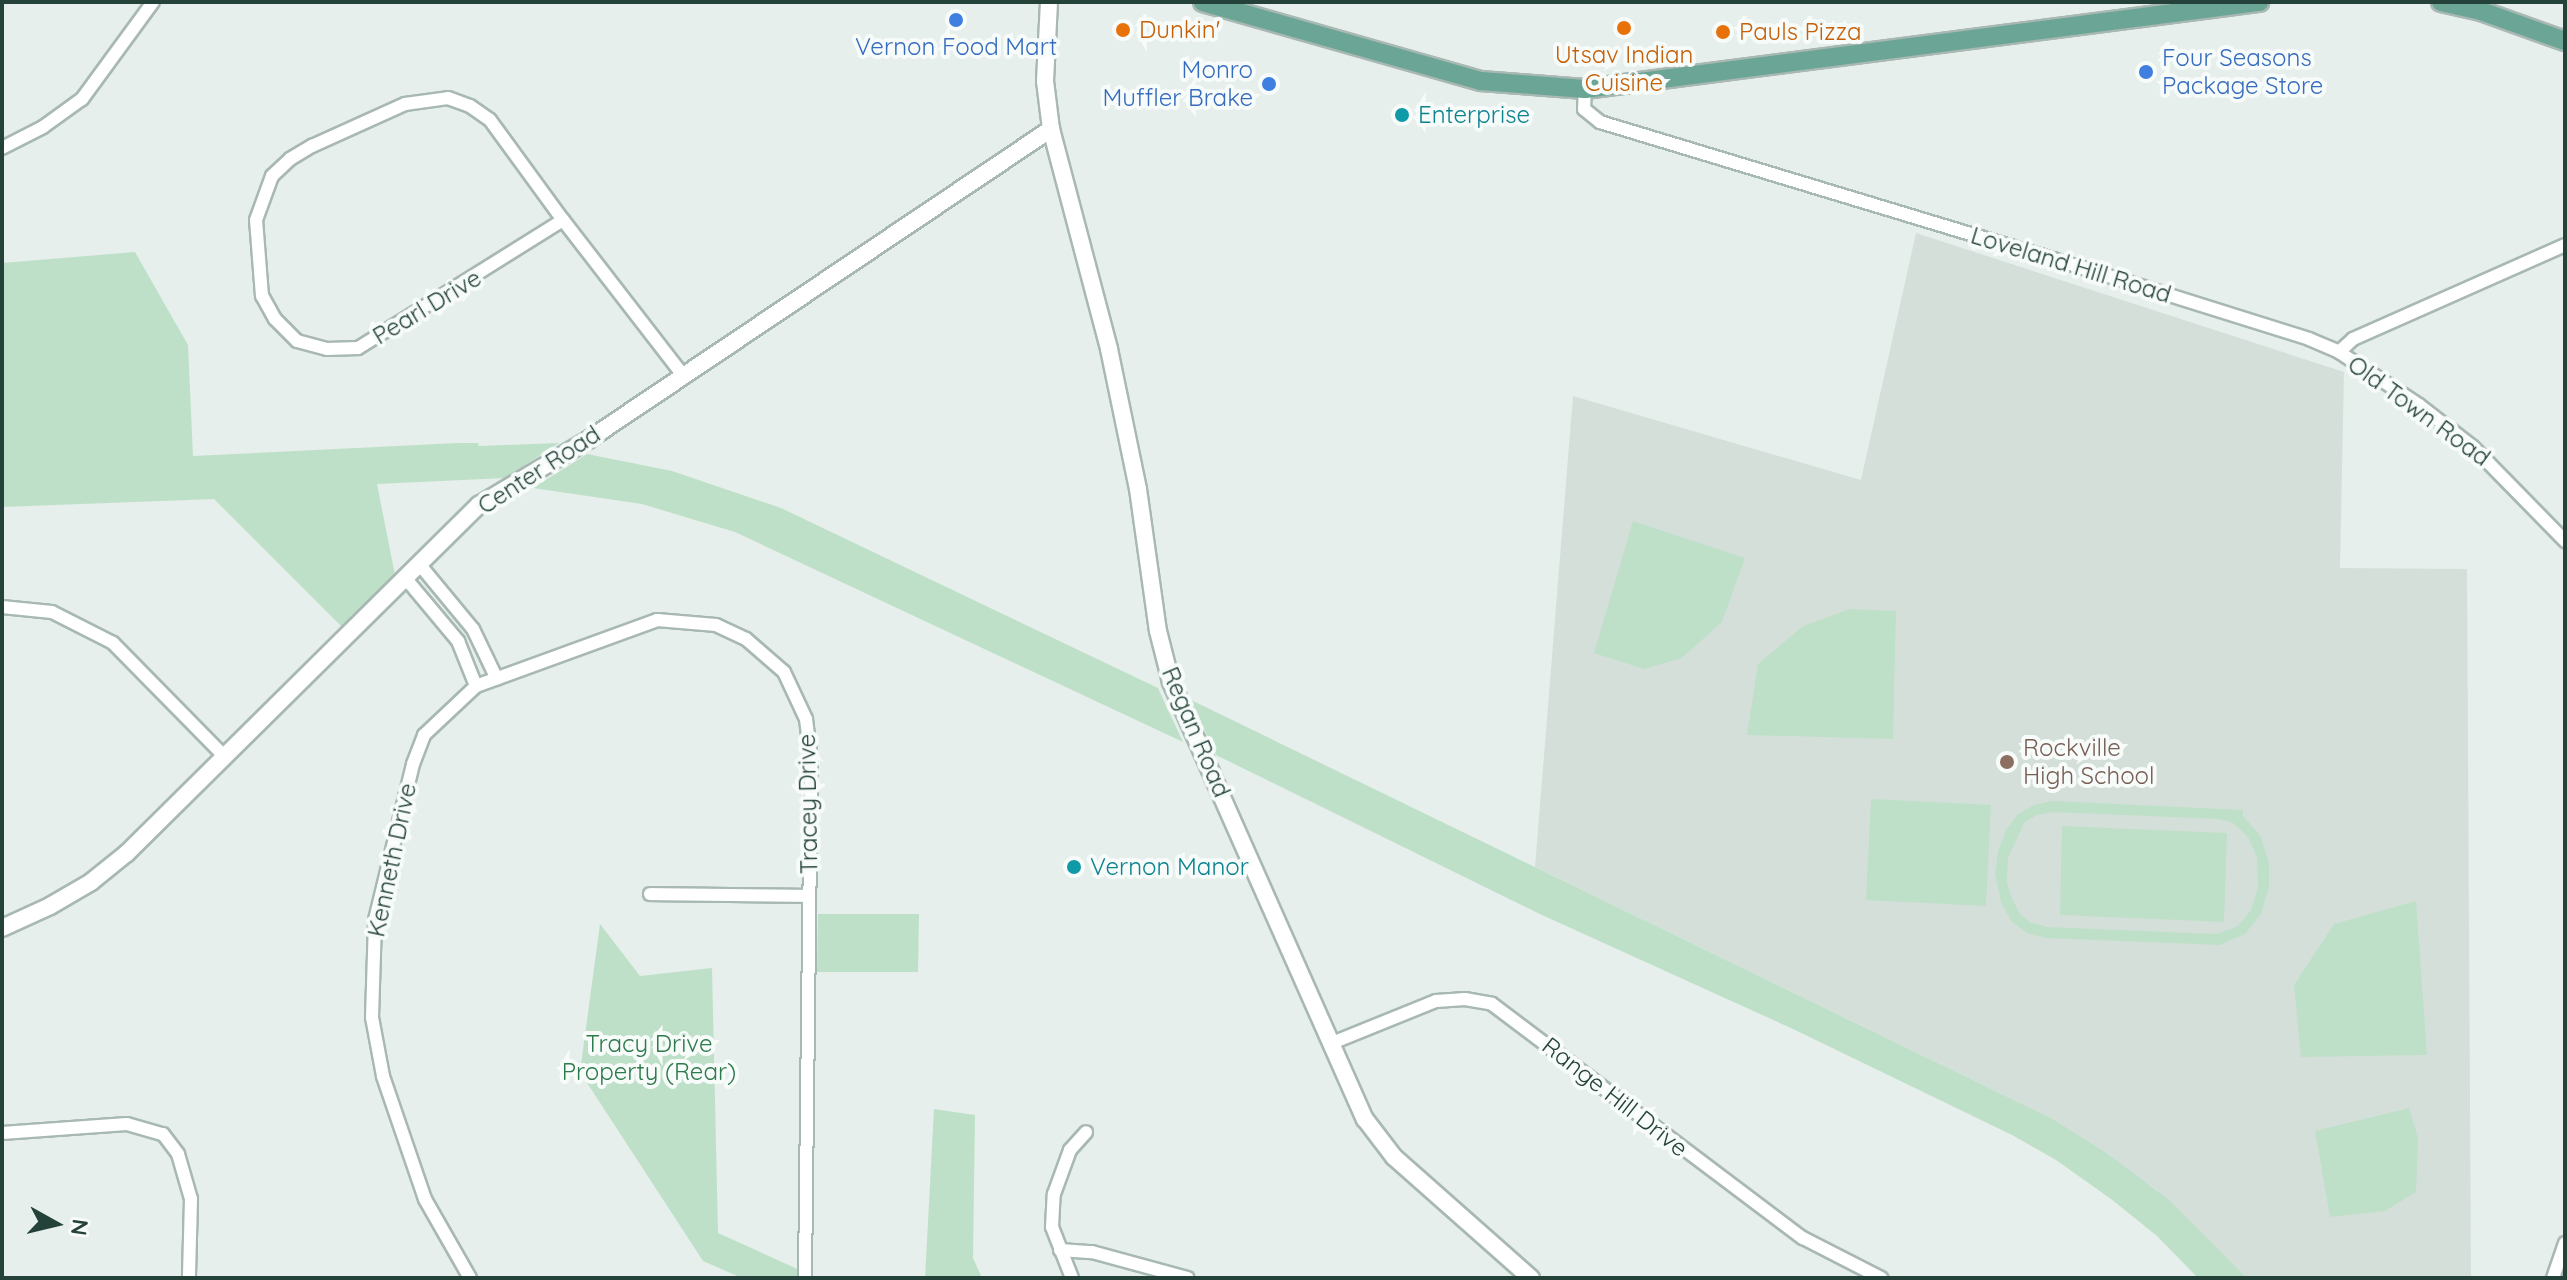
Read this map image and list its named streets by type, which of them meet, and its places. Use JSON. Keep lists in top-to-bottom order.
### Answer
{
  "streets": {
    "street": [
      "Loveland Hill Road",
      "Pearl Drive",
      "Old Town Road",
      "Center Road",
      "Regan Road",
      "Tracey Drive",
      "Kenneth Drive",
      "Range Hill Drive"
    ]
  },
  "crossings": [
    ["Loveland Hill Road", "Old Town Road"],
    ["Pearl Drive", "Center Road"],
    ["Center Road", "Regan Road"],
    ["Regan Road", "Range Hill Drive"],
    ["Tracey Drive", "Kenneth Drive"]
  ],
  "parks": ["Tracy Drive Property (Rear)"],
  "places": [
    "Vernon Food Mart",
    "Utsav Indian Cuisine",
    "Dunkin'",
    "Pauls Pizza",
    "Four Seasons Package Store",
    "Monro Muffler Brake",
    "Enterprise",
    "Rockville High School",
    "Vernon Manor"
  ],
  "north": "right"
}
